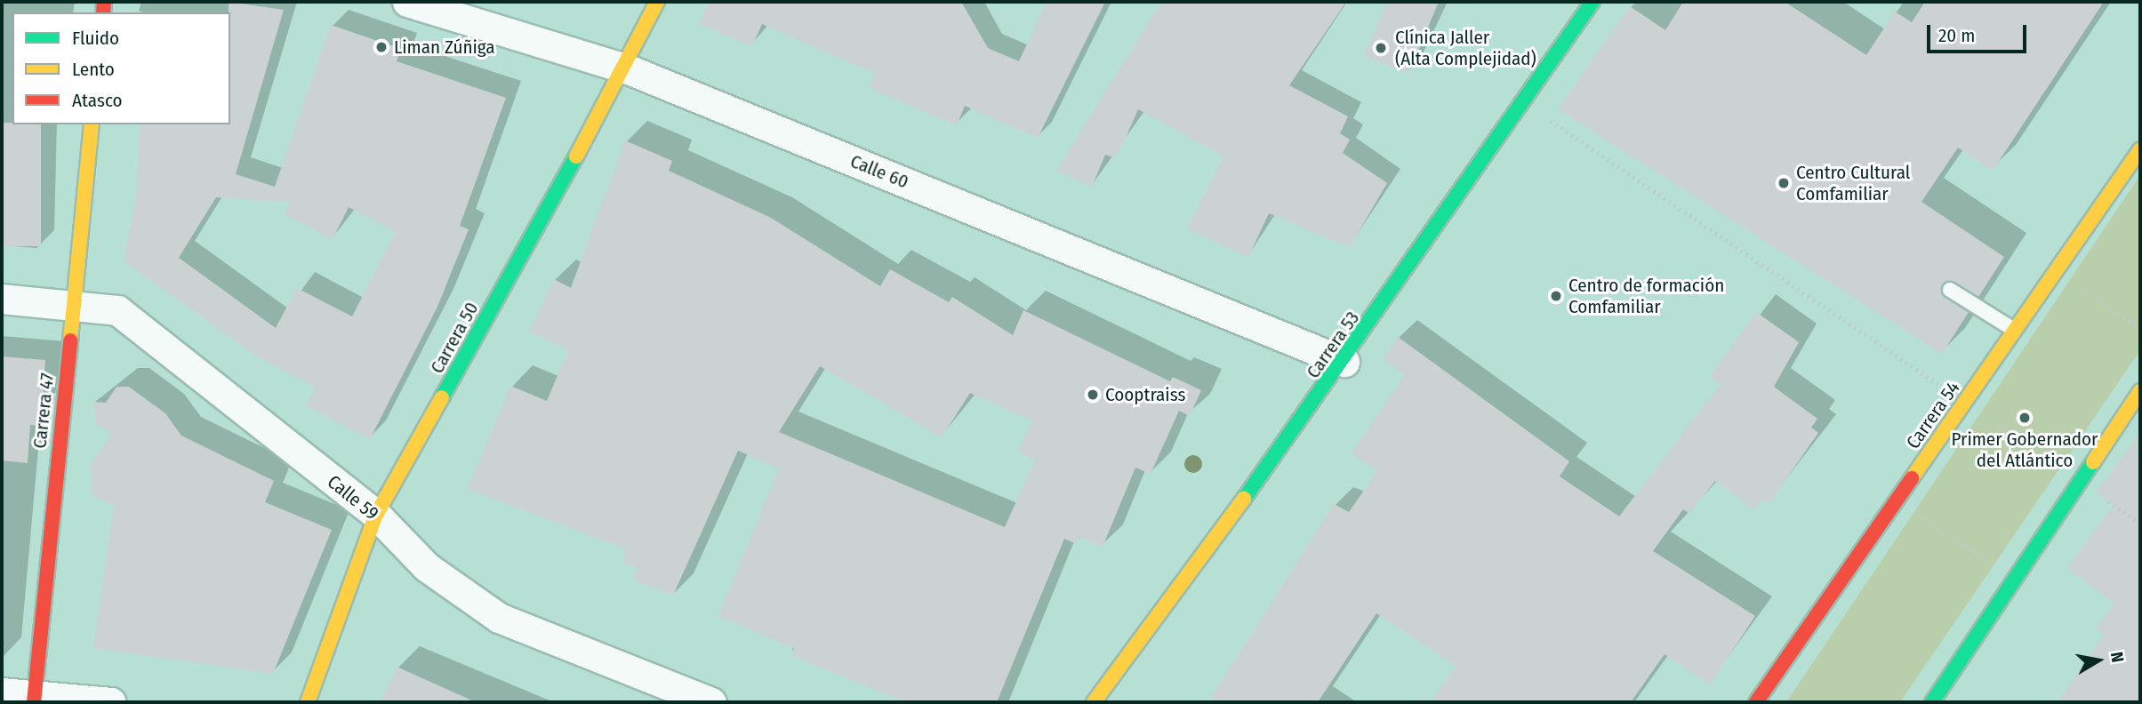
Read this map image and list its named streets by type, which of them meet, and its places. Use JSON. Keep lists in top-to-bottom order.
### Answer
{
  "streets": {
    "street": [
      "Calle 60",
      "Carrera 50",
      "Carrera 53",
      "Carrera 47",
      "Carrera 54",
      "Calle 59"
    ]
  },
  "crossings": [
    ["Calle 60", "Carrera 50"],
    ["Calle 60", "Carrera 53"],
    ["Carrera 50", "Calle 59"],
    ["Carrera 47", "Calle 59"]
  ],
  "places": [
    "Liman Zúñiga",
    "Clínica Jaller (Alta Complejidad)",
    "Centro Cultural Comfamiliar",
    "Centro de formación Comfamiliar",
    "Cooptraiss",
    "Primer Gobernador del Atlántico"
  ],
  "legend": ["Fluido", "Lento", "Atasco"],
  "scale_bar": "20 m",
  "north": "right"
}
